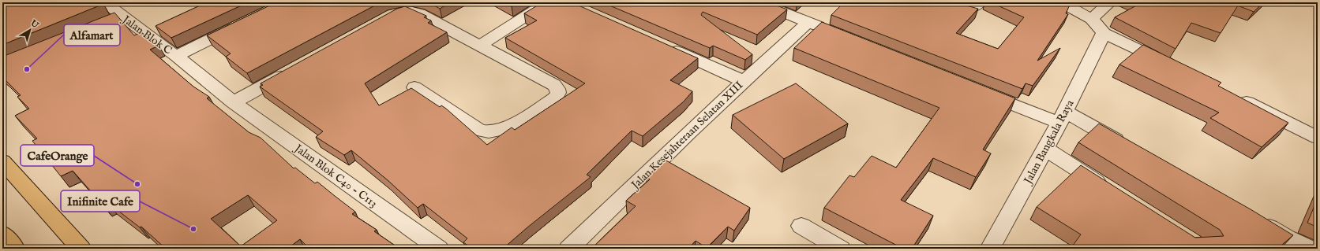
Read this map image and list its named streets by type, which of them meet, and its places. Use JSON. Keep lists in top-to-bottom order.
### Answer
{
  "streets": {
    "street": [
      "Jalan Blok C",
      "Jalan Kesejahteraan Selatan XIII",
      "Jalan Bangkala Raya",
      "Jalan Blok C40 - C113"
    ]
  },
  "crossings": [
    ["Jalan Blok C", "Jalan Blok C40 - C113"]
  ],
  "places": ["Alfamart", "CafeOrange", "Inifinite Cafe"],
  "north": "top right"
}
